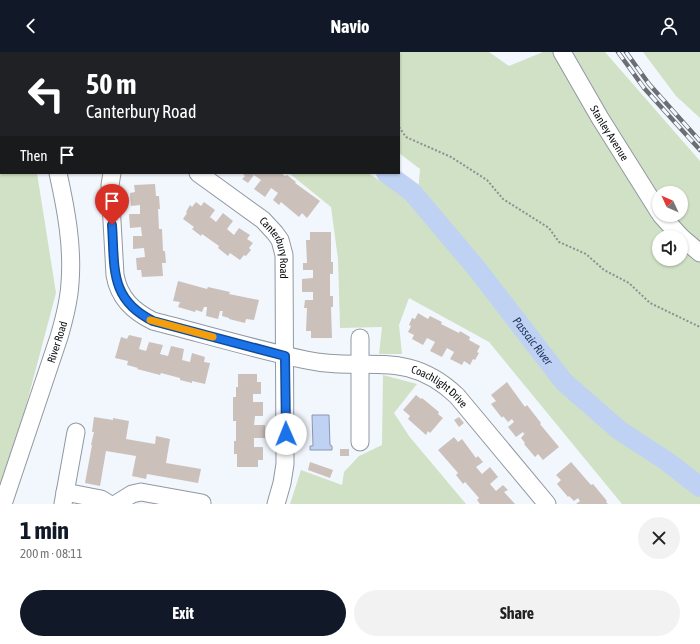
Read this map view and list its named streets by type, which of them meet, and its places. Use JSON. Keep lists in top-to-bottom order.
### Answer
{
  "streets": {
    "street": [
      "Stanley Avenue",
      "Canterbury Road",
      "River Road",
      "Coachlight Drive"
    ]
  },
  "crossings": [
    ["Canterbury Road", "Coachlight Drive"]
  ],
  "water": ["Passaic River"],
  "north": "top left",
  "page": {
    "header": "Navio",
    "turn": ["50 m", "Canterbury Road"],
    "then": "Then",
    "heading": ["1 min", "200 m · 08:11"],
    "buttons": ["Exit", "Share"]
  }
}
